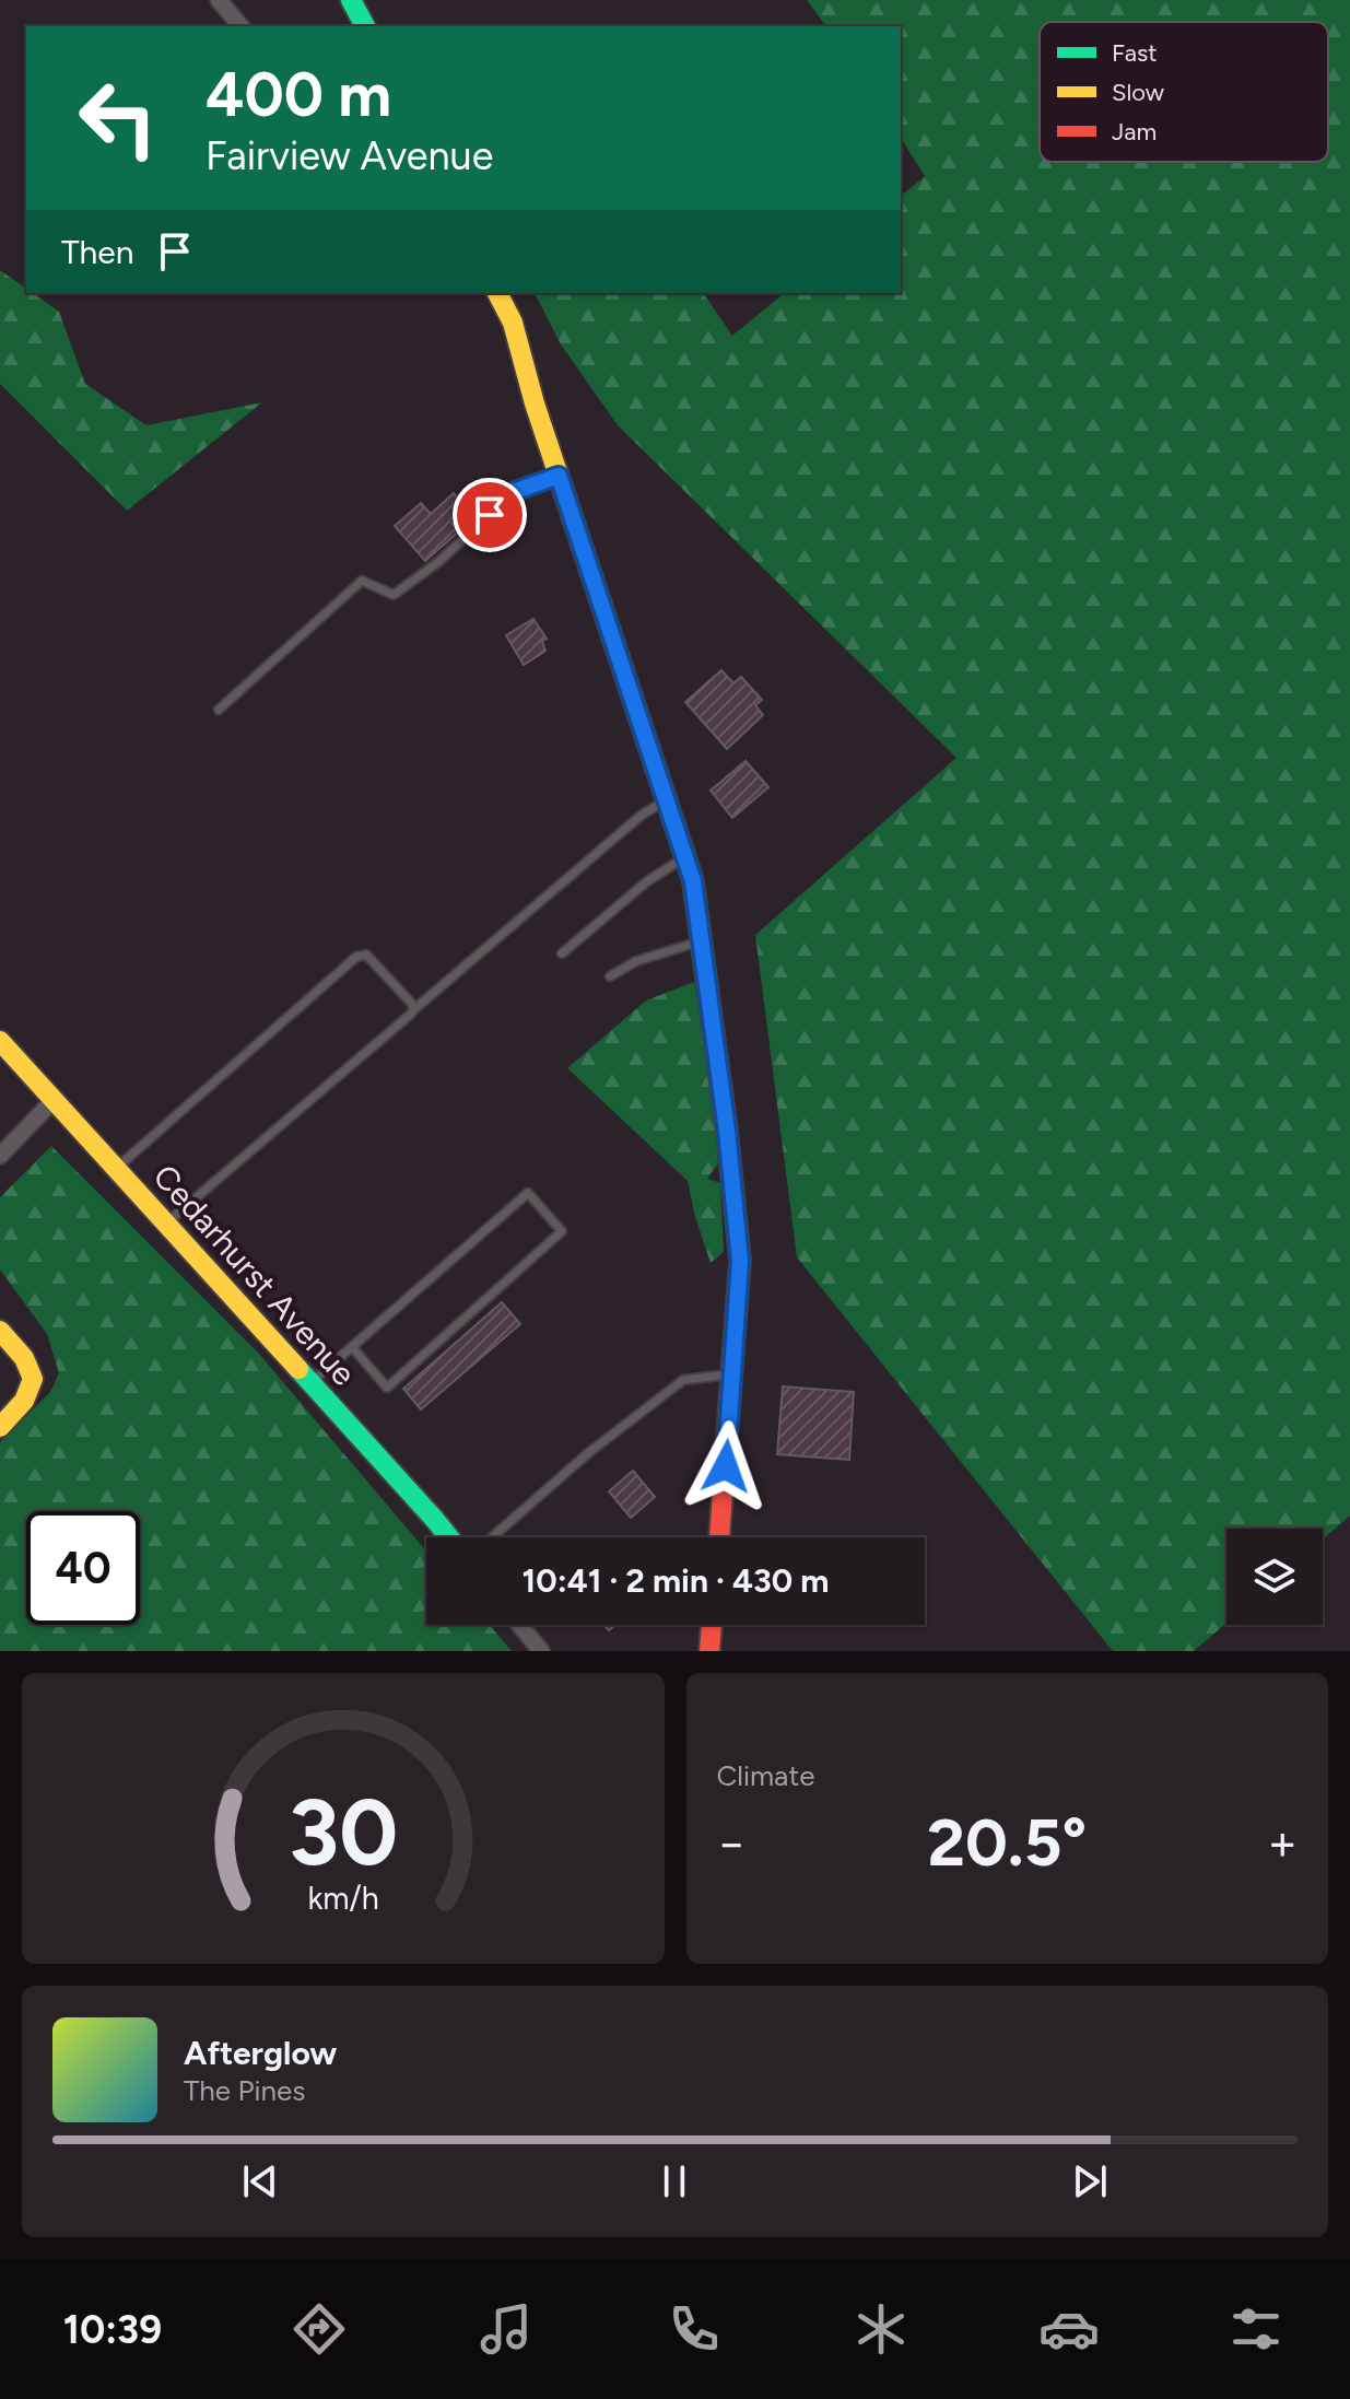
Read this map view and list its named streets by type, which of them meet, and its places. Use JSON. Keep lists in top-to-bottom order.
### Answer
{
  "streets": {
    "street": ["Cedarhurst Avenue"]
  },
  "legend": ["Fast", "Slow", "Jam"],
  "page": {
    "turn": ["400 m", "Fairview Avenue"],
    "then": "Then",
    "limit": "40",
    "trip": "10:41 · 2 min · 430 m",
    "tile": "Climate",
    "heat": ["−", "20.5°", "+"],
    "song": ["Afterglow", "The Pines"],
    "tabs": "10:39",
    "gauge": ["30", "km/h"]
  }
}
